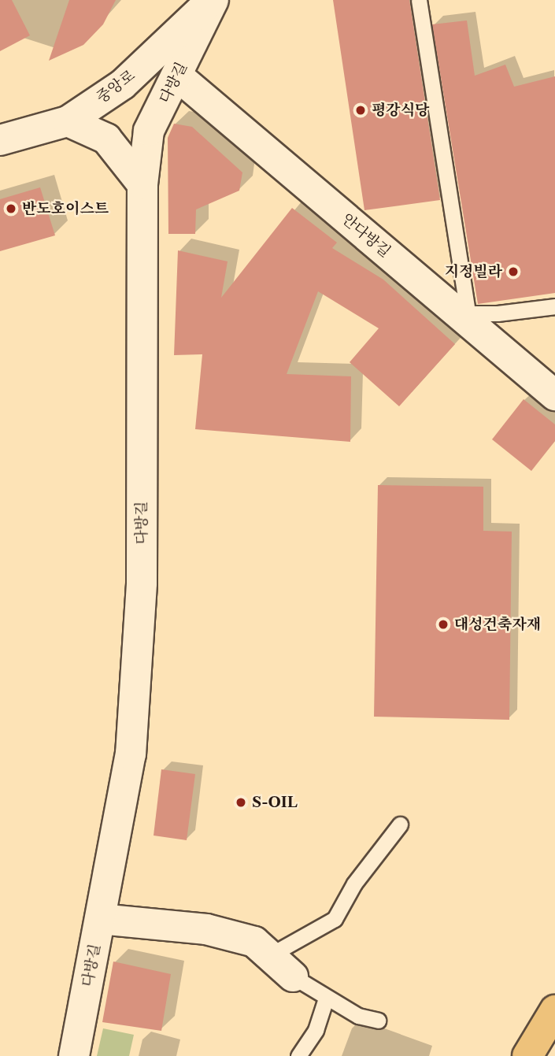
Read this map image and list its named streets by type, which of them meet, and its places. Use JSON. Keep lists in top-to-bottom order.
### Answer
{
  "streets": {
    "street": ["다방길", "중앙로", "안다방길"]
  },
  "crossings": [
    ["다방길", "중앙로"],
    ["다방길", "안다방길"]
  ],
  "places": [
    "평강식당",
    "반도호이스트",
    "지정빌라",
    "대성건축자재",
    "S-OIL"
  ]
}
